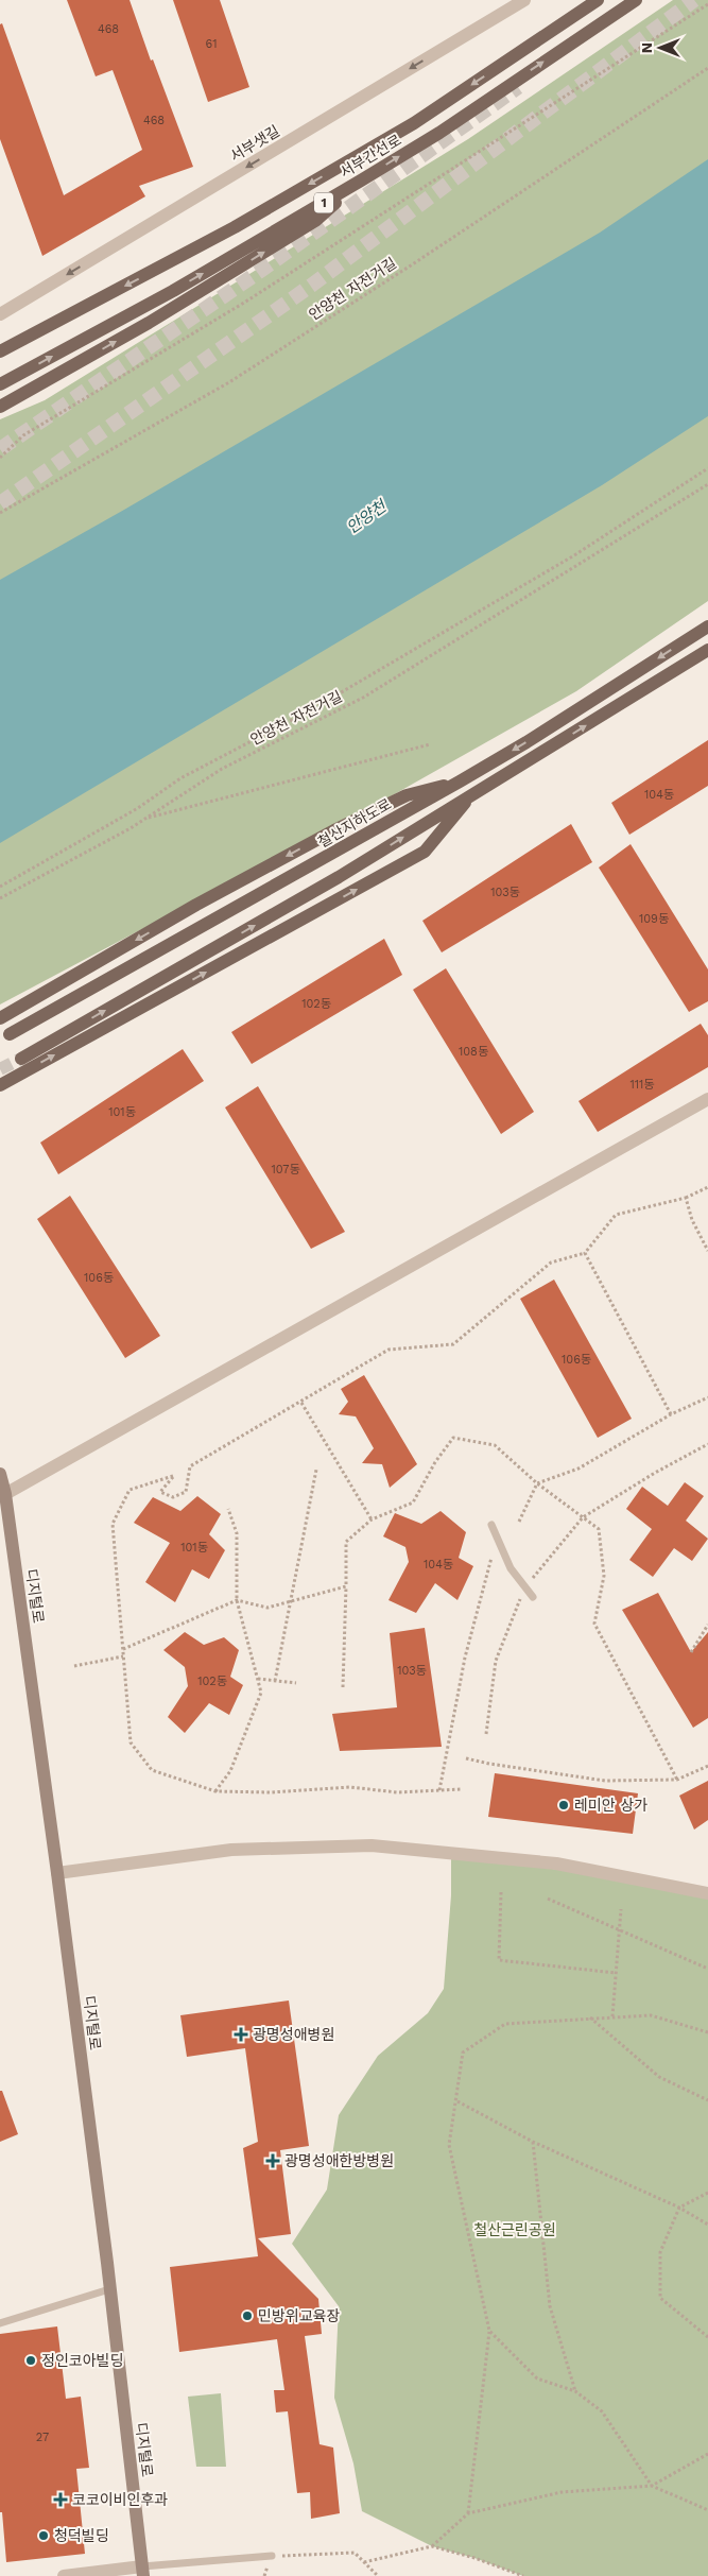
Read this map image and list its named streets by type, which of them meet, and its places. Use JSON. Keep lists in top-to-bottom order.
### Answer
{
  "streets": {
    "main road": [
      "서부간선로",
      "1",
      "철산지하도로",
      "디지털로"
    ],
    "street": ["서부샛길"],
    "path": ["안양천 자전거길"]
  },
  "one_way": ["서부샛길"],
  "water": ["안양천"],
  "parks": ["철산근린공원"],
  "places": {
    "other": [
      "레미안 상가",
      "민방위교육장",
      "정인코아빌딩",
      "청덕빌딩"
    ],
    "health": ["광명성애병원", "광명성애한방병원", "코코이비인후과"]
  },
  "house_numbers": [
    "468",
    "61",
    "468",
    "104동",
    "103동",
    "109동",
    "102동",
    "108동",
    "111동",
    "101동",
    "107동",
    "106동",
    "106동",
    "101동",
    "104동",
    "103동",
    "102동",
    "27"
  ],
  "north": "left"
}
